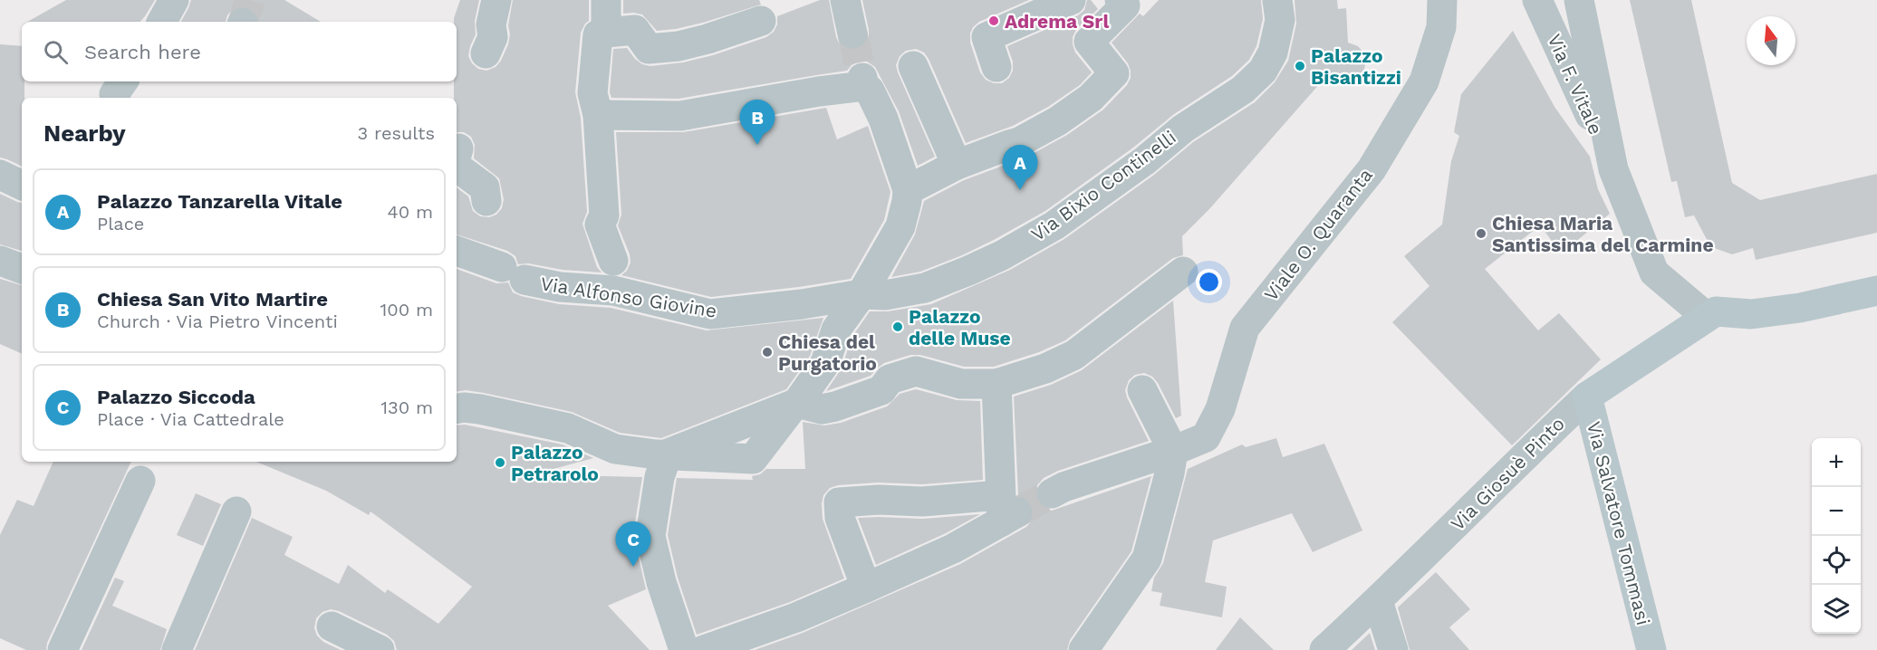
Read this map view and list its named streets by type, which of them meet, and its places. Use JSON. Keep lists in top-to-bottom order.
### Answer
{
  "streets": {
    "street": [
      "Via F. Vitale",
      "Via Bixio Continelli",
      "Viale O. Quaranta",
      "Via Alfonso Giovine",
      "Via Giosuè Pinto",
      "Via Salvatore Tommasi"
    ]
  },
  "crossings": [
    ["Via Bixio Continelli", "Via Alfonso Giovine"],
    ["Via Giosuè Pinto", "Via Salvatore Tommasi"]
  ],
  "places": [
    "Adrema Srl",
    "Palazzo Bisantizzi",
    "Chiesa Maria Santissima del Carmine",
    "Palazzo delle Muse",
    "Chiesa del Purgatorio",
    "Palazzo Petrarolo"
  ],
  "north": "top",
  "page": {
    "search": "Search here",
    "heading": ["Nearby", "3 results"],
    "pins": ["B", "A", "C"],
    "list": [
      {
        "mark": "A",
        "name": "Palazzo Tanzarella Vitale",
        "note": "Place",
        "value": "40 m"
      },
      {
        "mark": "B",
        "name": "Chiesa San Vito Martire",
        "note": "Church · Via Pietro Vincenti",
        "value": "100 m"
      },
      {
        "mark": "C",
        "name": "Palazzo Siccoda",
        "note": "Place · Via Cattedrale",
        "value": "130 m"
      }
    ],
    "map_buttons": ["+", "−"]
  }
}
